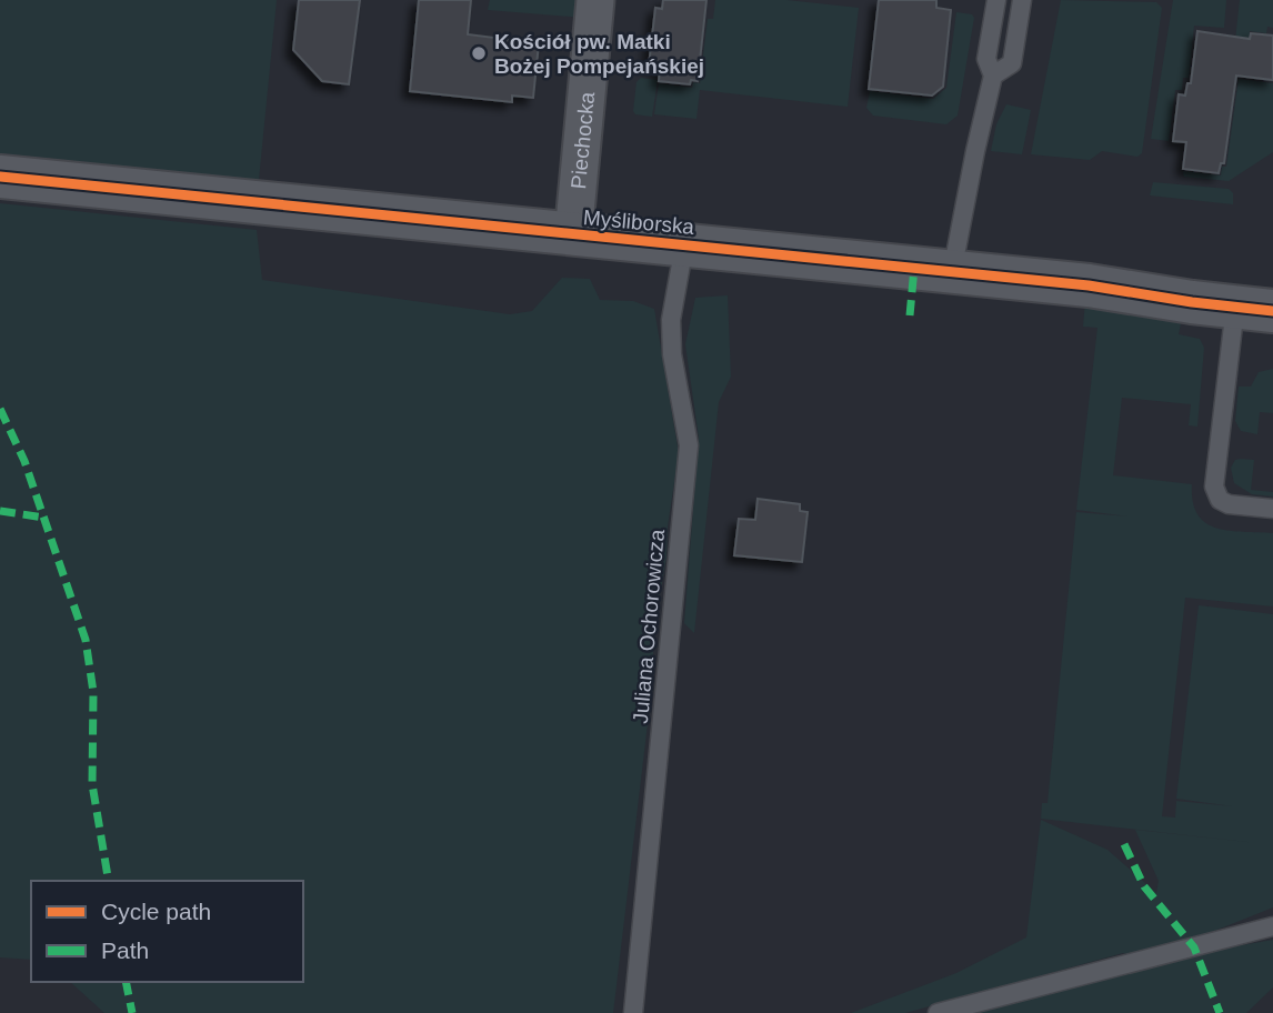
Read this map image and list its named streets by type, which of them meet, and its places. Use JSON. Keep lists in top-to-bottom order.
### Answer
{
  "streets": {
    "street": ["Piechocka", "Myśliborska"],
    "lane": ["Juliana Ochorowicza"]
  },
  "crossings": [
    ["Piechocka", "Myśliborska"],
    ["Myśliborska", "Juliana Ochorowicza"]
  ],
  "places": ["Kościół pw. Matki Bożej Pompejańskiej"],
  "legend": ["Cycle path", "Path"]
}
